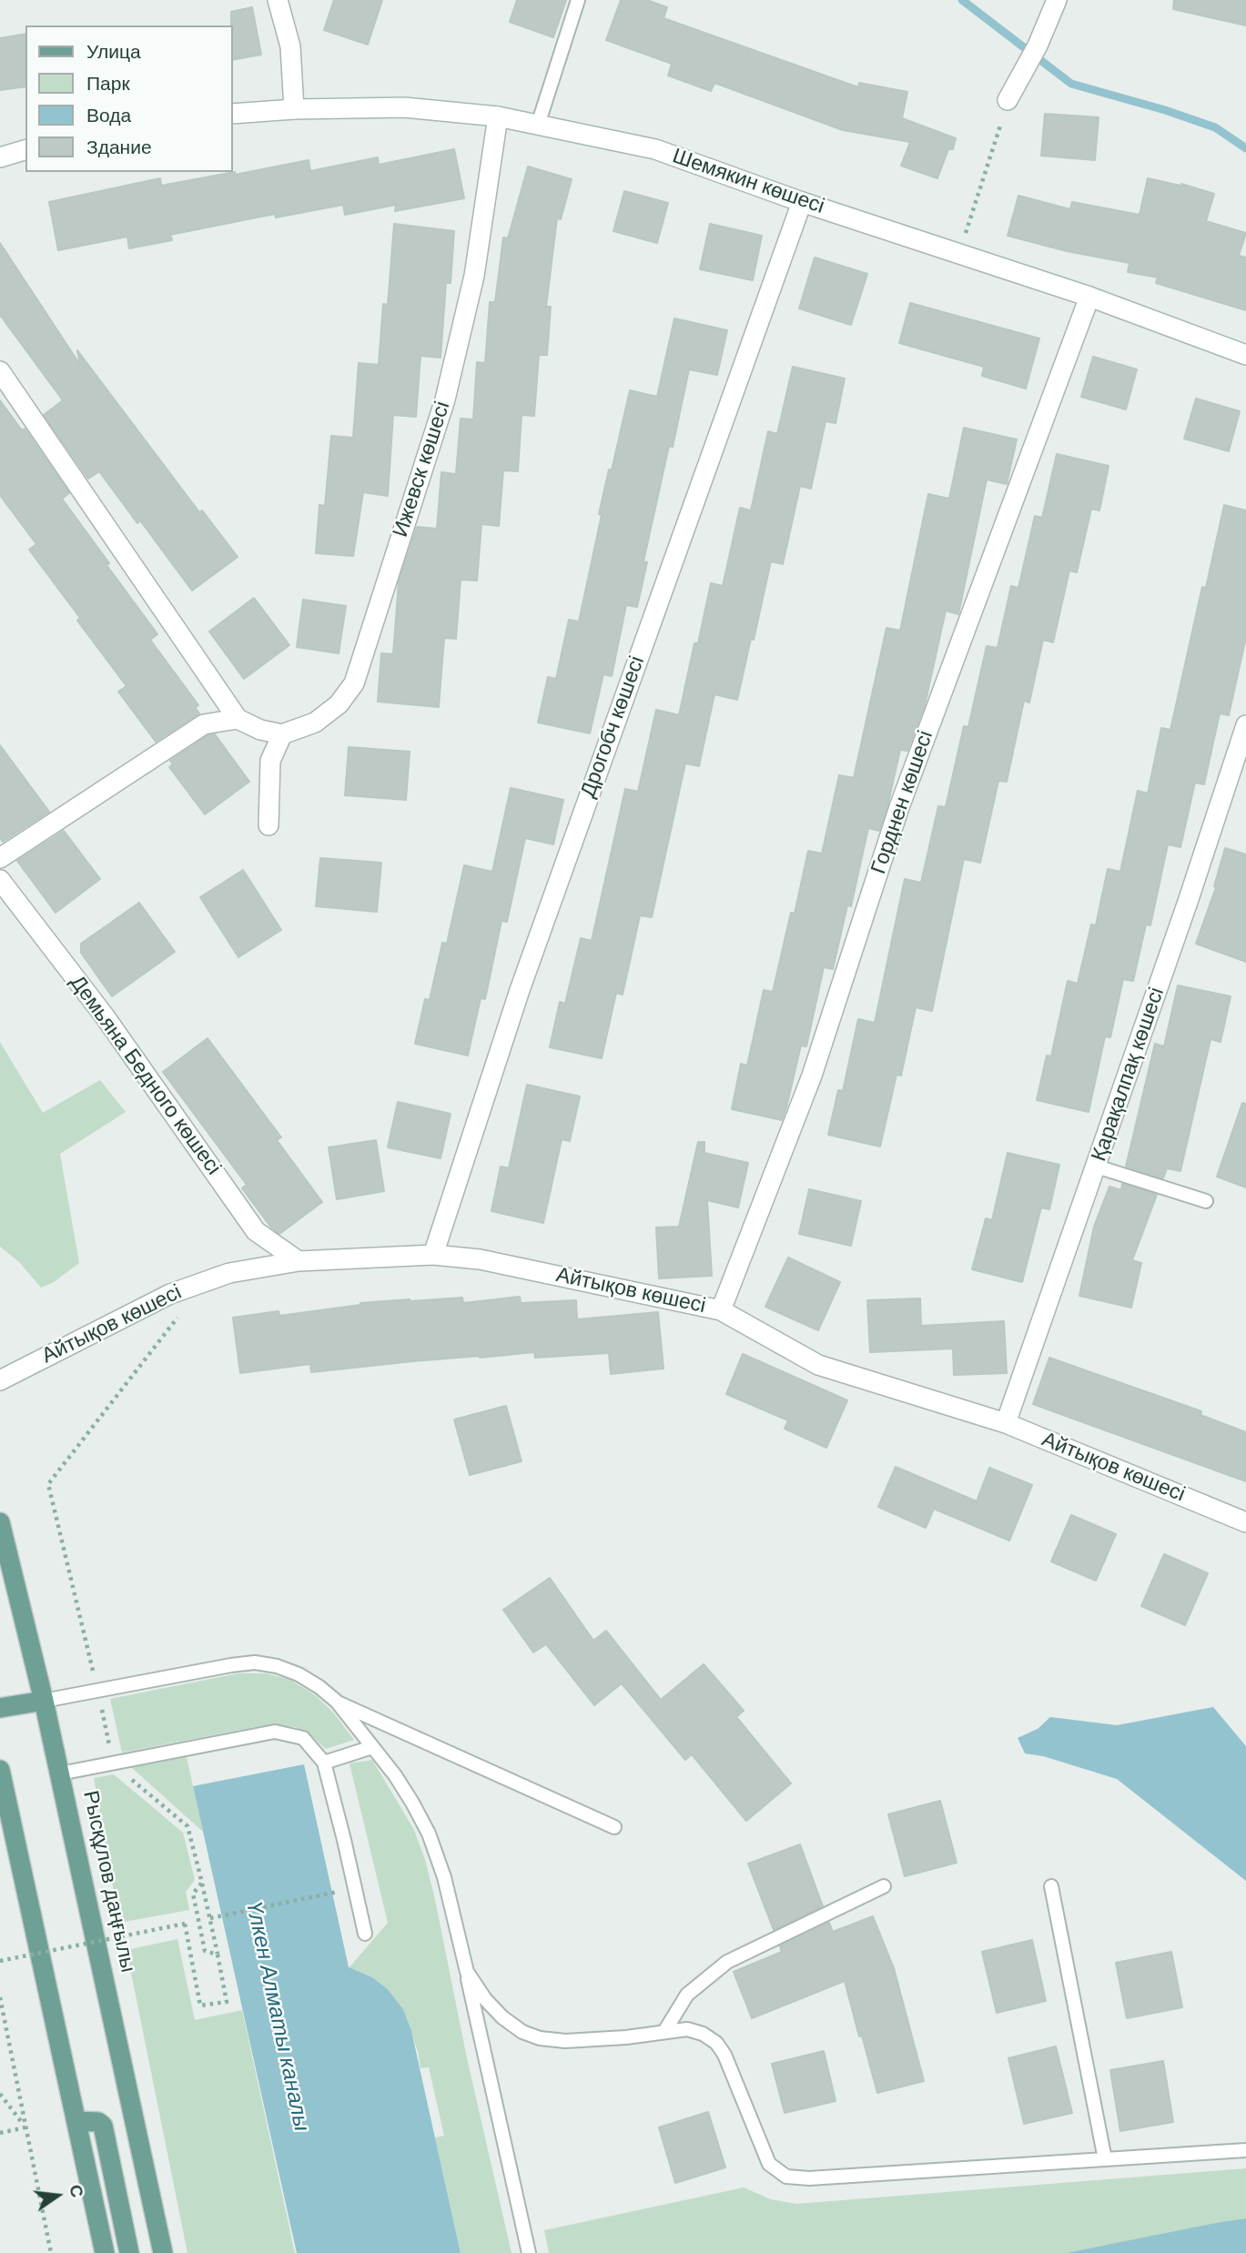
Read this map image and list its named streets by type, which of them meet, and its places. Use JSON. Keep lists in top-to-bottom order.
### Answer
{
  "streets": {
    "main road": ["Рысқұлов даңғылы"],
    "street": [
      "Шемякин көшесі",
      "Ижевск көшесі",
      "Дрогобч көшесі",
      "Горднен көшесі",
      "Қарақалпақ көшесі",
      "Демьяна Бедного көшесі",
      "Айтықов көшесі"
    ]
  },
  "crossings": [
    ["Шемякин көшесі", "Ижевск көшесі"],
    ["Шемякин көшесі", "Дрогобч көшесі"],
    ["Шемякин көшесі", "Горднен көшесі"],
    ["Дрогобч көшесі", "Айтықов көшесі"],
    ["Горднен көшесі", "Айтықов көшесі"],
    ["Қарақалпақ көшесі", "Айтықов көшесі"],
    ["Демьяна Бедного көшесі", "Айтықов көшесі"]
  ],
  "water": ["Үлкен Алматы каналы"],
  "legend": [
    "Улица",
    "Парк",
    "Вода",
    "Здание"
  ],
  "north": "right"
}
